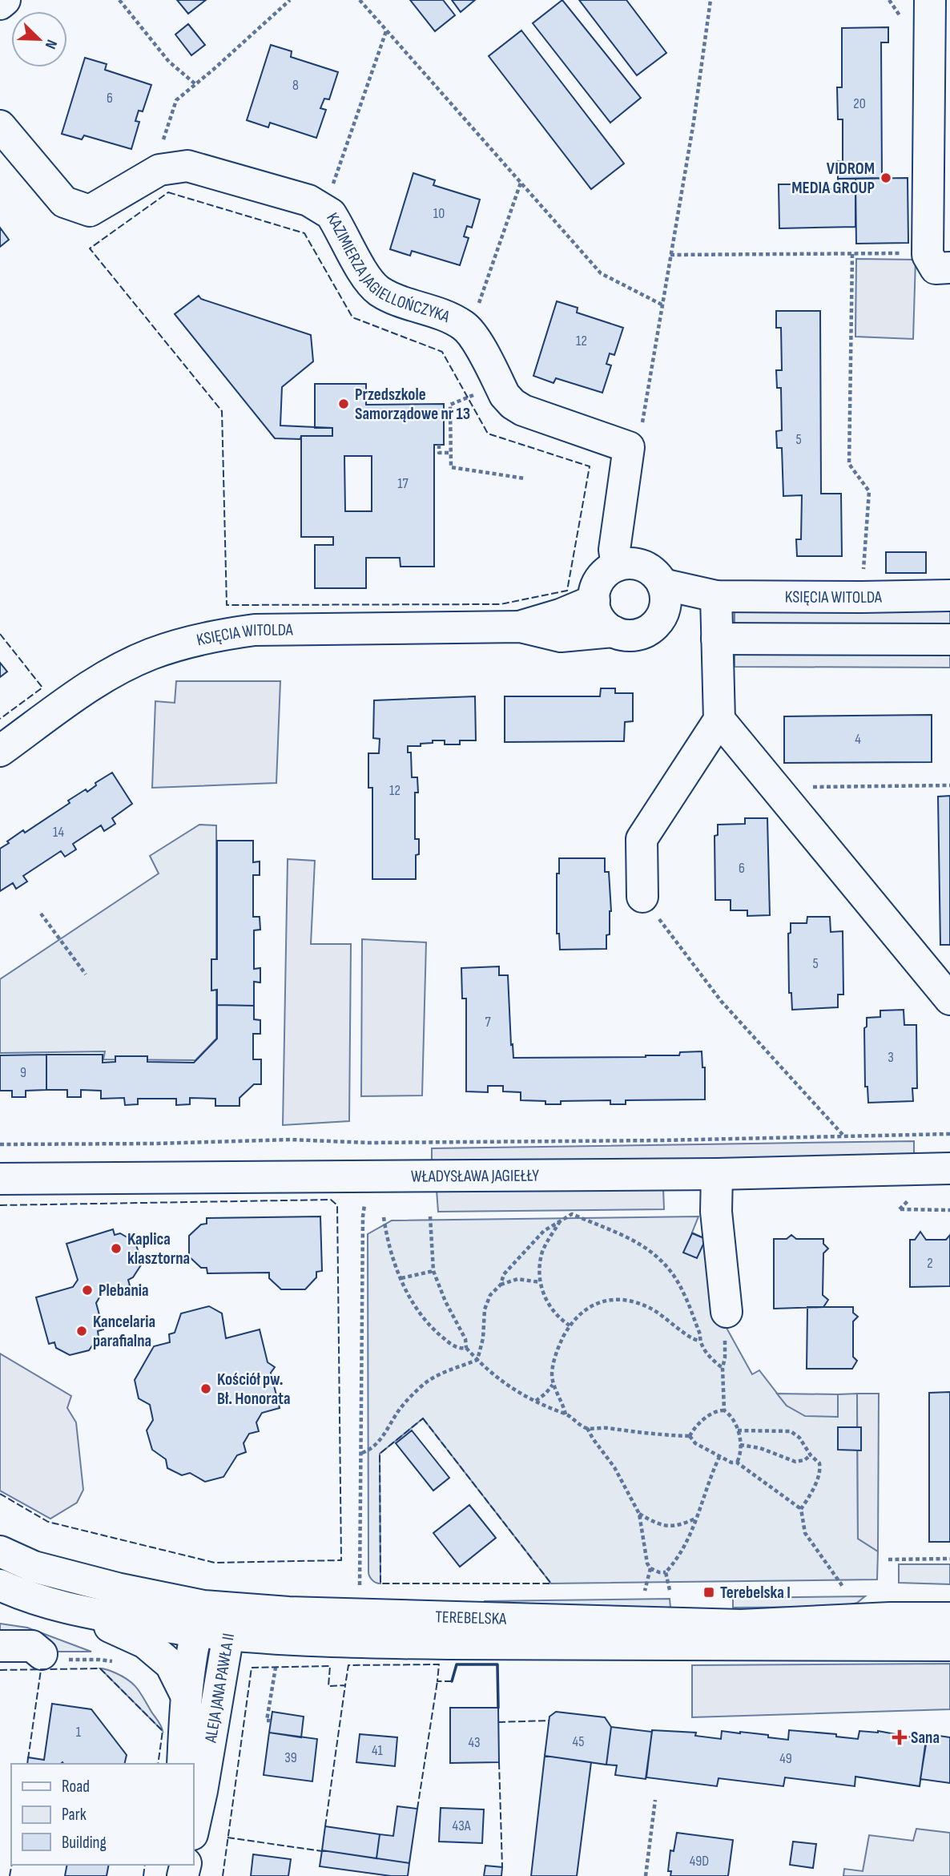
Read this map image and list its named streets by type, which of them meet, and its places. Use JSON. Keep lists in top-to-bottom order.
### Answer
{
  "streets": {
    "street": [
      "KAZIMIERZA JAGIELLOŃCZYKA",
      "KSIĘCIA WITOLDA",
      "WŁADYSŁAWA JAGIEŁŁY",
      "TEREBELSKA",
      "ALEJA JANA PAWŁA II"
    ]
  },
  "crossings": [
    ["TEREBELSKA", "ALEJA JANA PAWŁA II"]
  ],
  "places": {
    "other": [
      "VIDROM MEDIA GROUP",
      "Przedszkole Samorządowe nr 13",
      "Kaplica klasztorna",
      "Plebania",
      "Kancelaria parafialna",
      "Kościół pw. Bł. Honorata"
    ],
    "transit": ["Terebelska I"],
    "health": ["Sana"]
  },
  "house_numbers": [
    "8",
    "6",
    "20",
    "10",
    "12",
    "5",
    "17",
    "4",
    "12",
    "14",
    "6",
    "5",
    "7",
    "3",
    "9",
    "2",
    "1",
    "45",
    "43",
    "41",
    "39",
    "49",
    "43A",
    "49D"
  ],
  "legend": ["Road", "Park", "Building"],
  "north": "bottom right"
}
